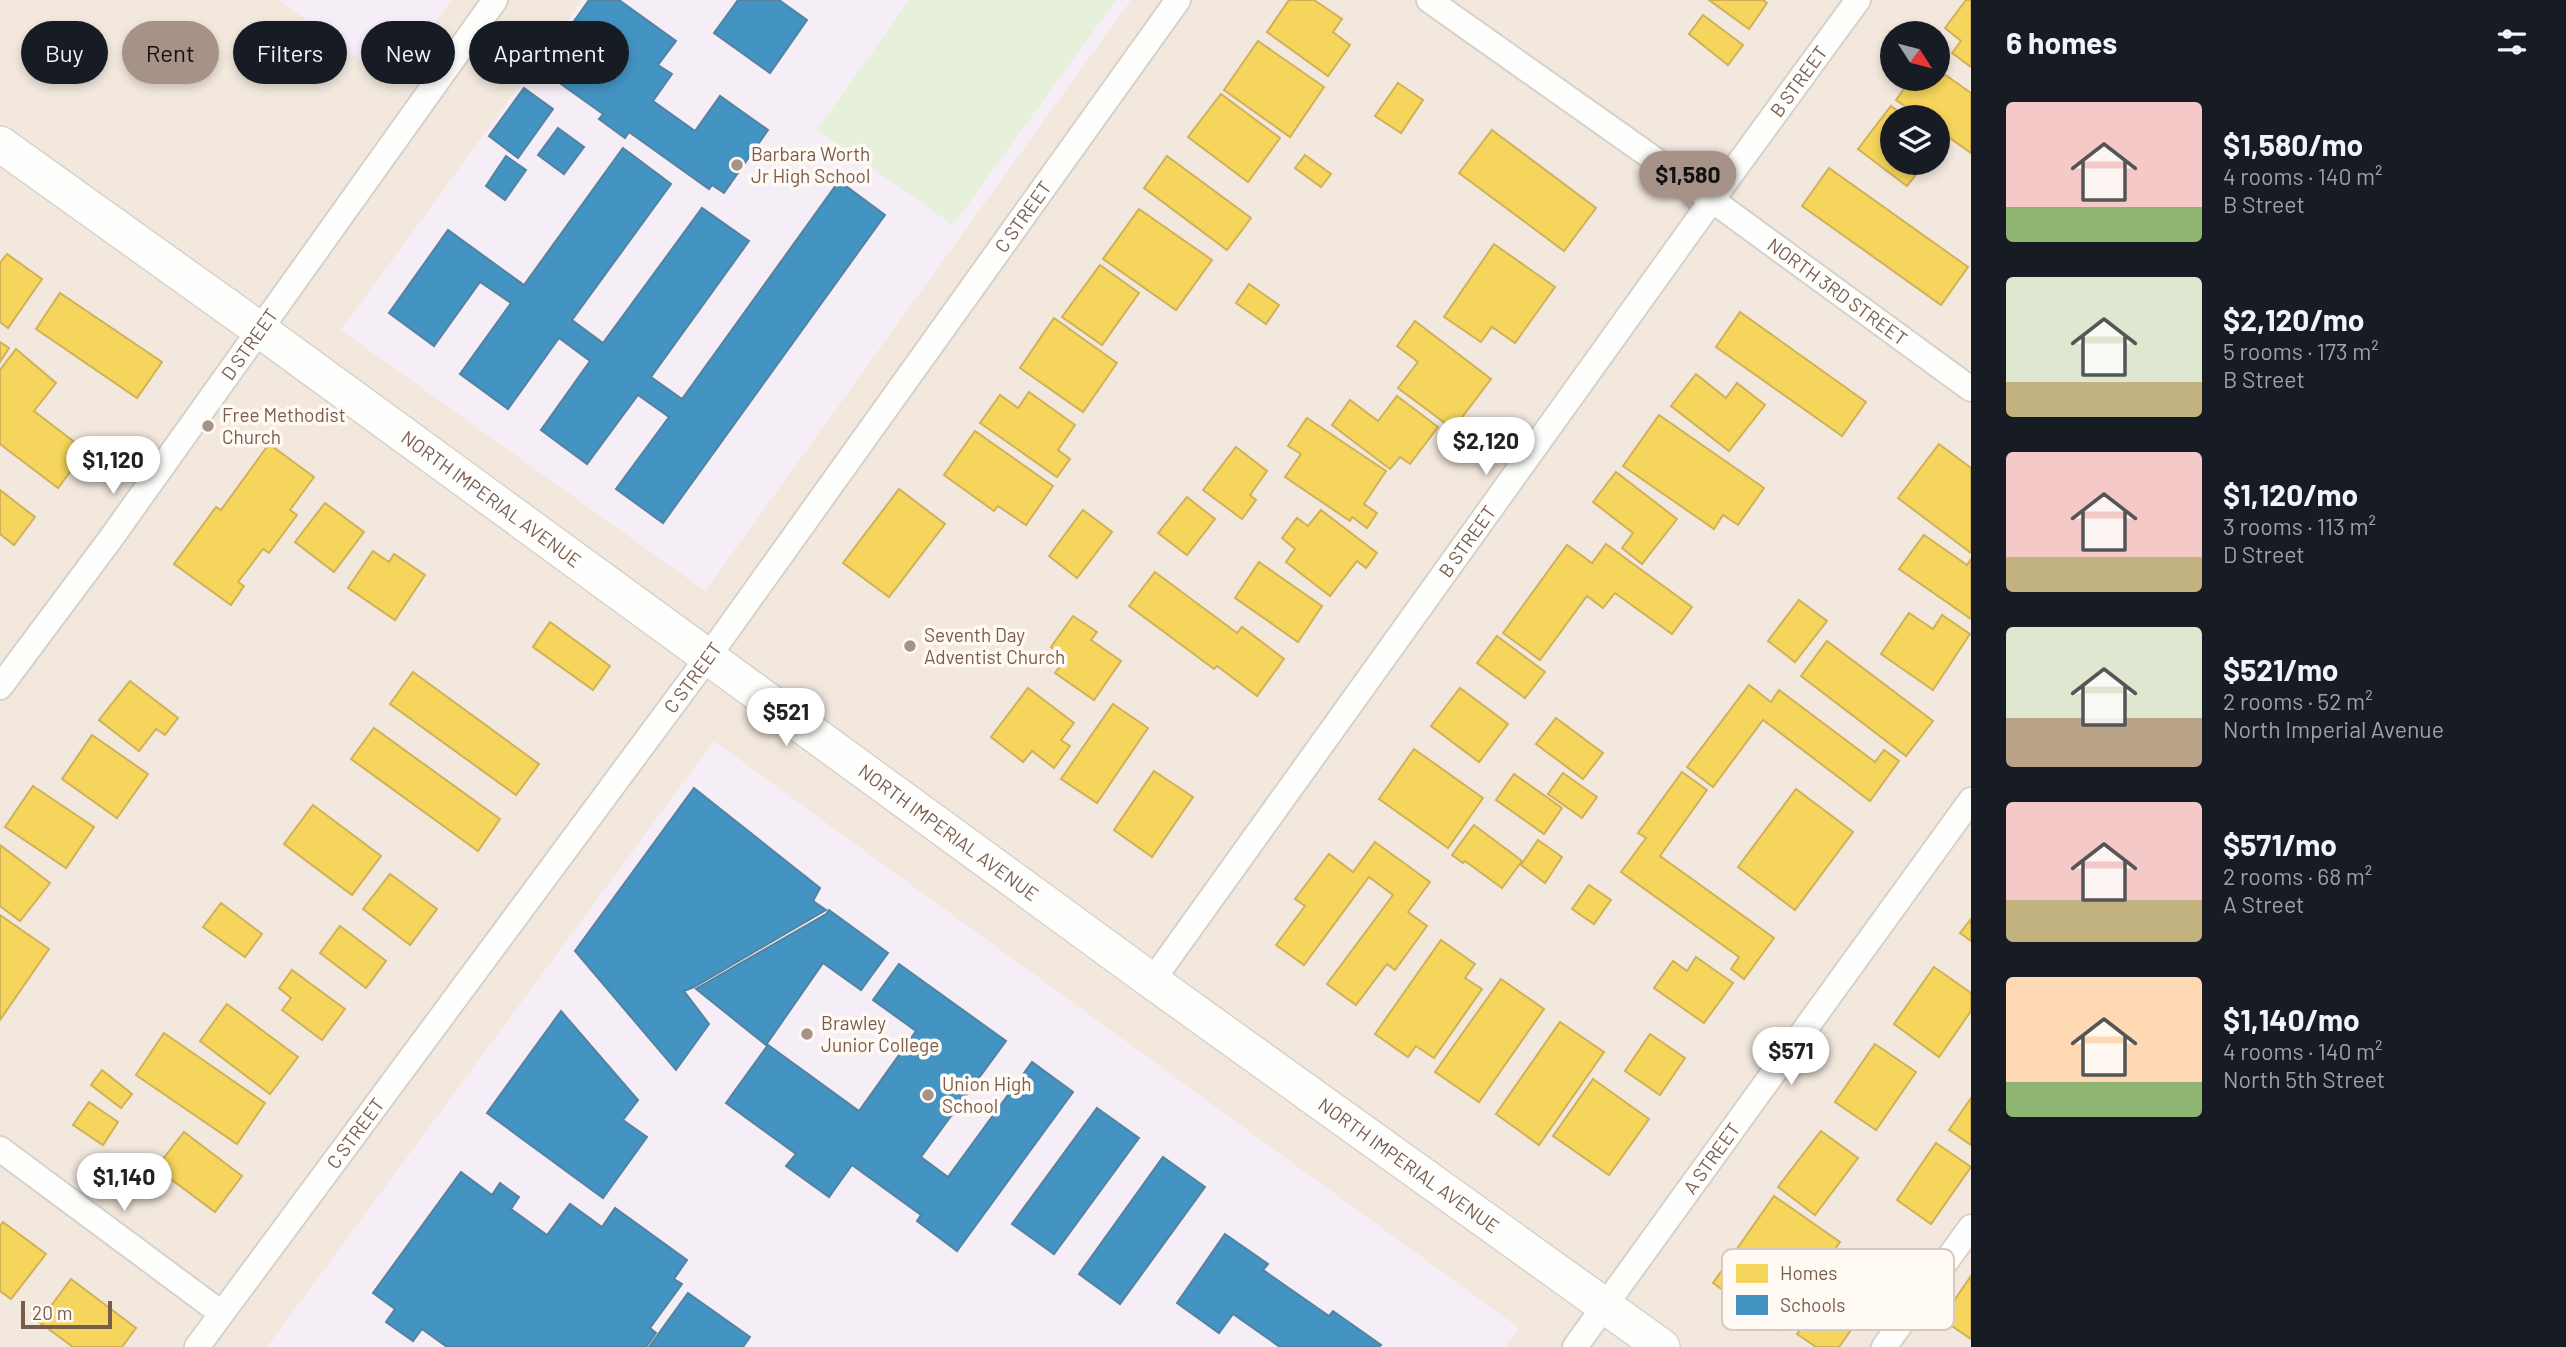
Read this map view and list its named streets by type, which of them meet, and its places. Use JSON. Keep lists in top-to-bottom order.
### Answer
{
  "streets": {
    "street": [
      "B STREET",
      "C STREET",
      "NORTH 3RD STREET",
      "D STREET",
      "NORTH IMPERIAL AVENUE",
      "A STREET"
    ]
  },
  "crossings": [
    ["B STREET", "NORTH 3RD STREET"],
    ["B STREET", "NORTH IMPERIAL AVENUE"],
    ["C STREET", "NORTH IMPERIAL AVENUE"],
    ["D STREET", "NORTH IMPERIAL AVENUE"],
    ["NORTH IMPERIAL AVENUE", "A STREET"]
  ],
  "places": [
    "Barbara Worth Jr High School",
    "Free Methodist Church",
    "Seventh Day Adventist Church",
    "Brawley Junior College",
    "Union High School"
  ],
  "legend": ["Homes", "Schools"],
  "scale_bar": "20 m",
  "north": "bottom right",
  "page": {
    "heading": "6 homes",
    "chip": [
      "Buy",
      "Rent",
      "Filters",
      "New",
      "Apartment"
    ],
    "list": [
      {
        "name": "$1,580/mo",
        "note": "4 rooms · 140 m² · B Street"
      },
      {
        "name": "$2,120/mo",
        "note": "5 rooms · 173 m² · B Street"
      },
      {
        "name": "$1,120/mo",
        "note": "3 rooms · 113 m² · D Street"
      },
      {
        "name": "$521/mo",
        "note": "2 rooms · 52 m² · North Imperial Avenue"
      },
      {
        "name": "$571/mo",
        "note": "2 rooms · 68 m² · A Street"
      },
      {
        "name": "$1,140/mo",
        "note": "4 rooms · 140 m² · North 5th Street"
      }
    ],
    "price": [
      "$1,580",
      "$2,120",
      "$1,120",
      "$521",
      "$571",
      "$1,140"
    ],
    "scale": "20 m"
  }
}
